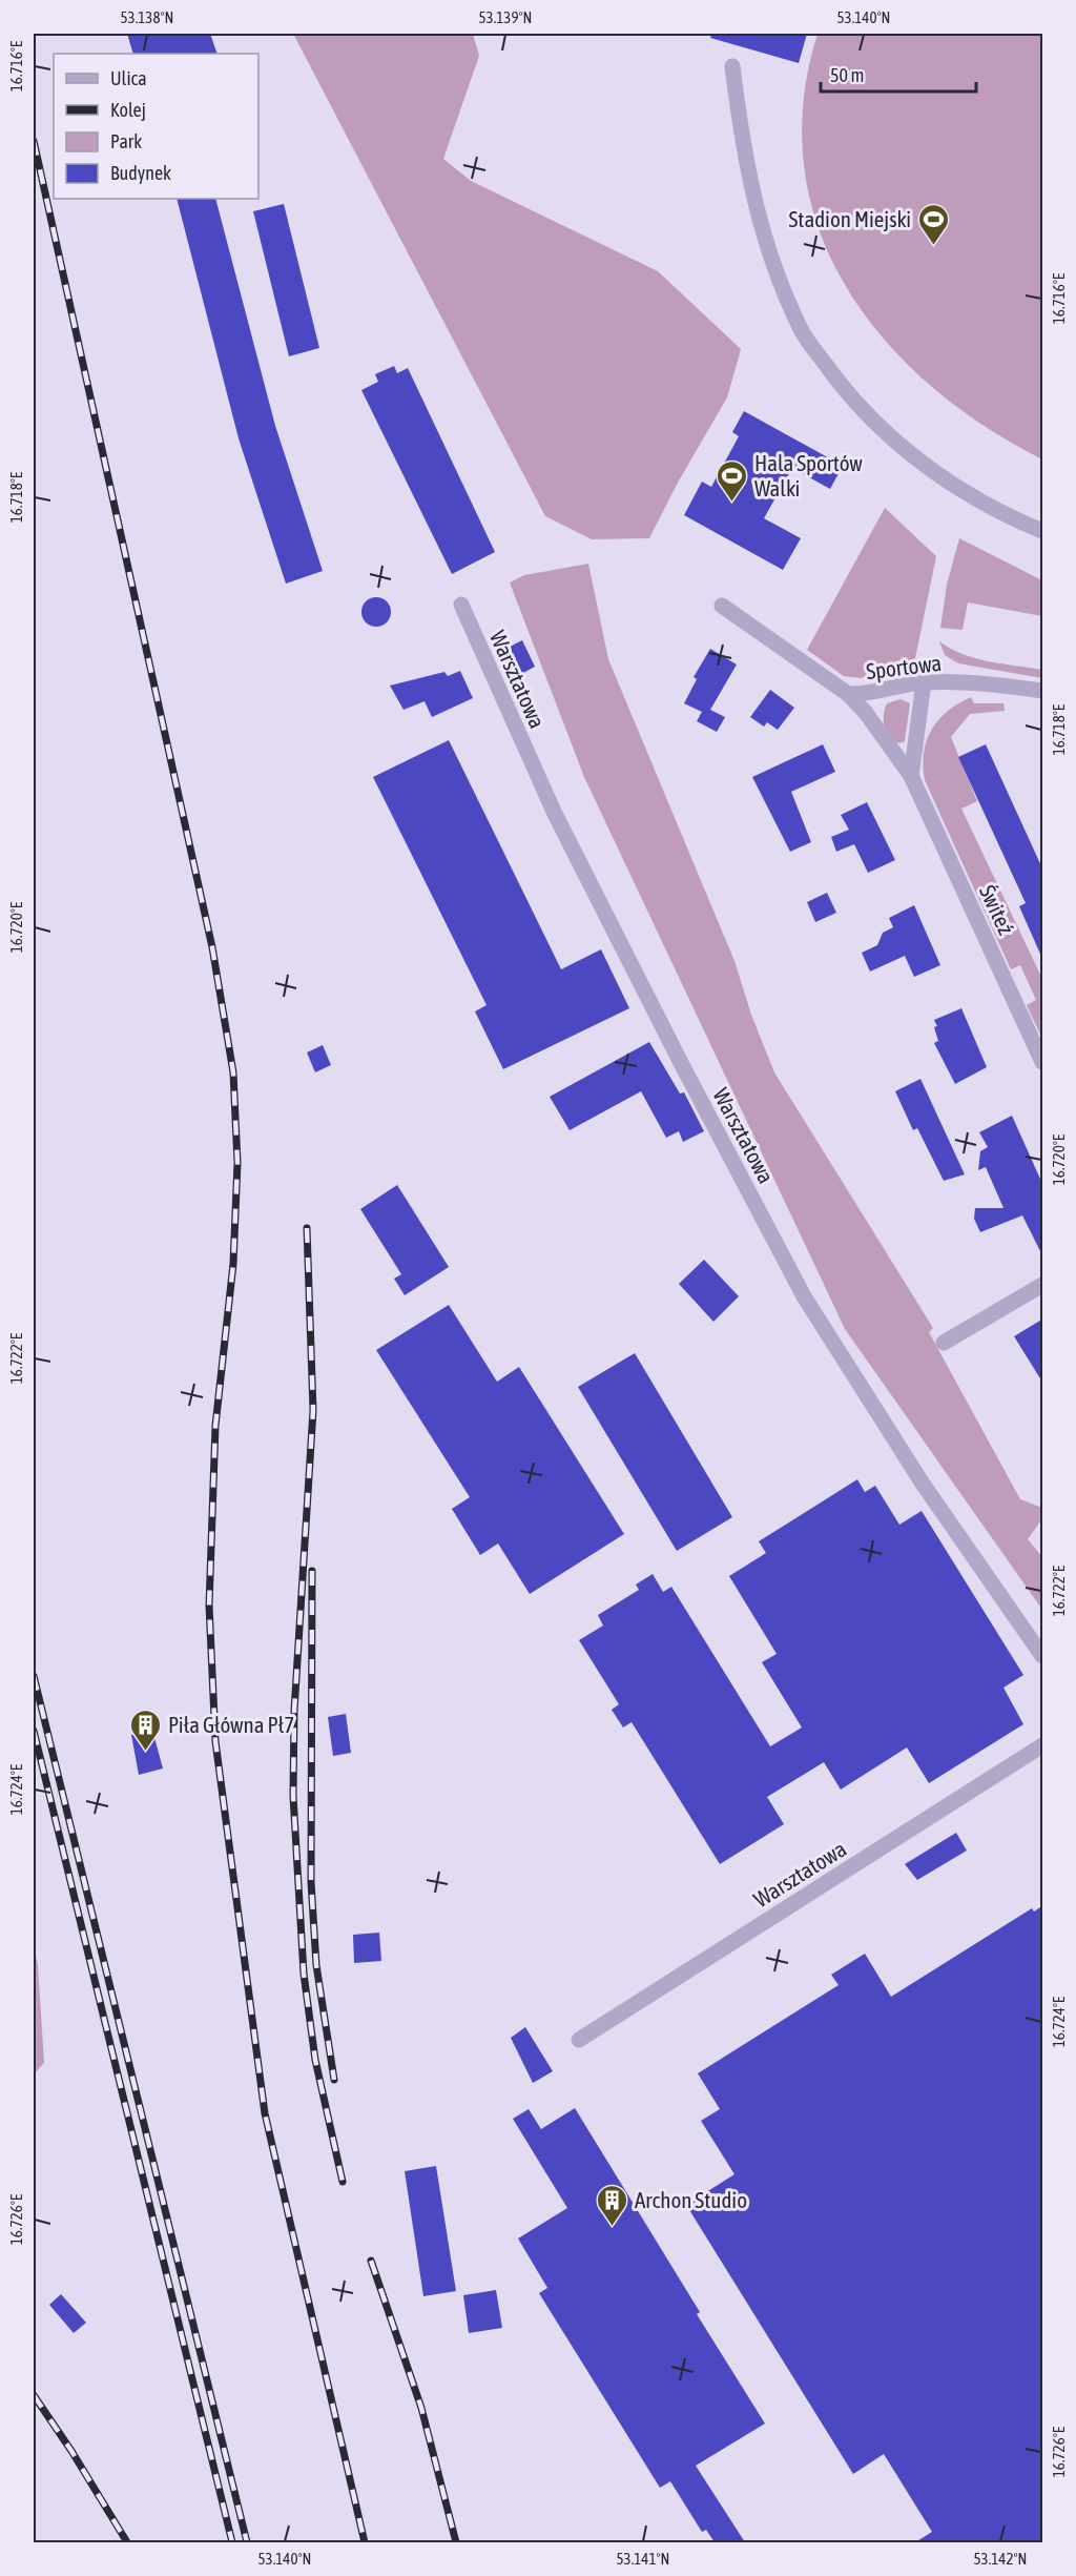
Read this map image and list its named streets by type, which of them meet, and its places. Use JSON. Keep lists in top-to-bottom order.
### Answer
{
  "streets": {
    "street": ["Sportowa", "Warsztatowa", "Świteź"]
  },
  "crossings": [
    ["Sportowa", "Świteź"]
  ],
  "places": {
    "sports": ["Stadion Miejski", "Hala Sportów Walki"],
    "building": ["Piła Główna Pł7", "Archon Studio"]
  },
  "legend": [
    "Ulica",
    "Kolej",
    "Park",
    "Budynek"
  ],
  "scale_bar": "50 m",
  "coordinates": [
    "53.138°N",
    "53.139°N",
    "53.140°N",
    "16.716°E",
    "16.718°E",
    "16.720°E",
    "16.722°E",
    "16.724°E",
    "16.726°E",
    "53.141°N",
    "53.142°N"
  ]
}
